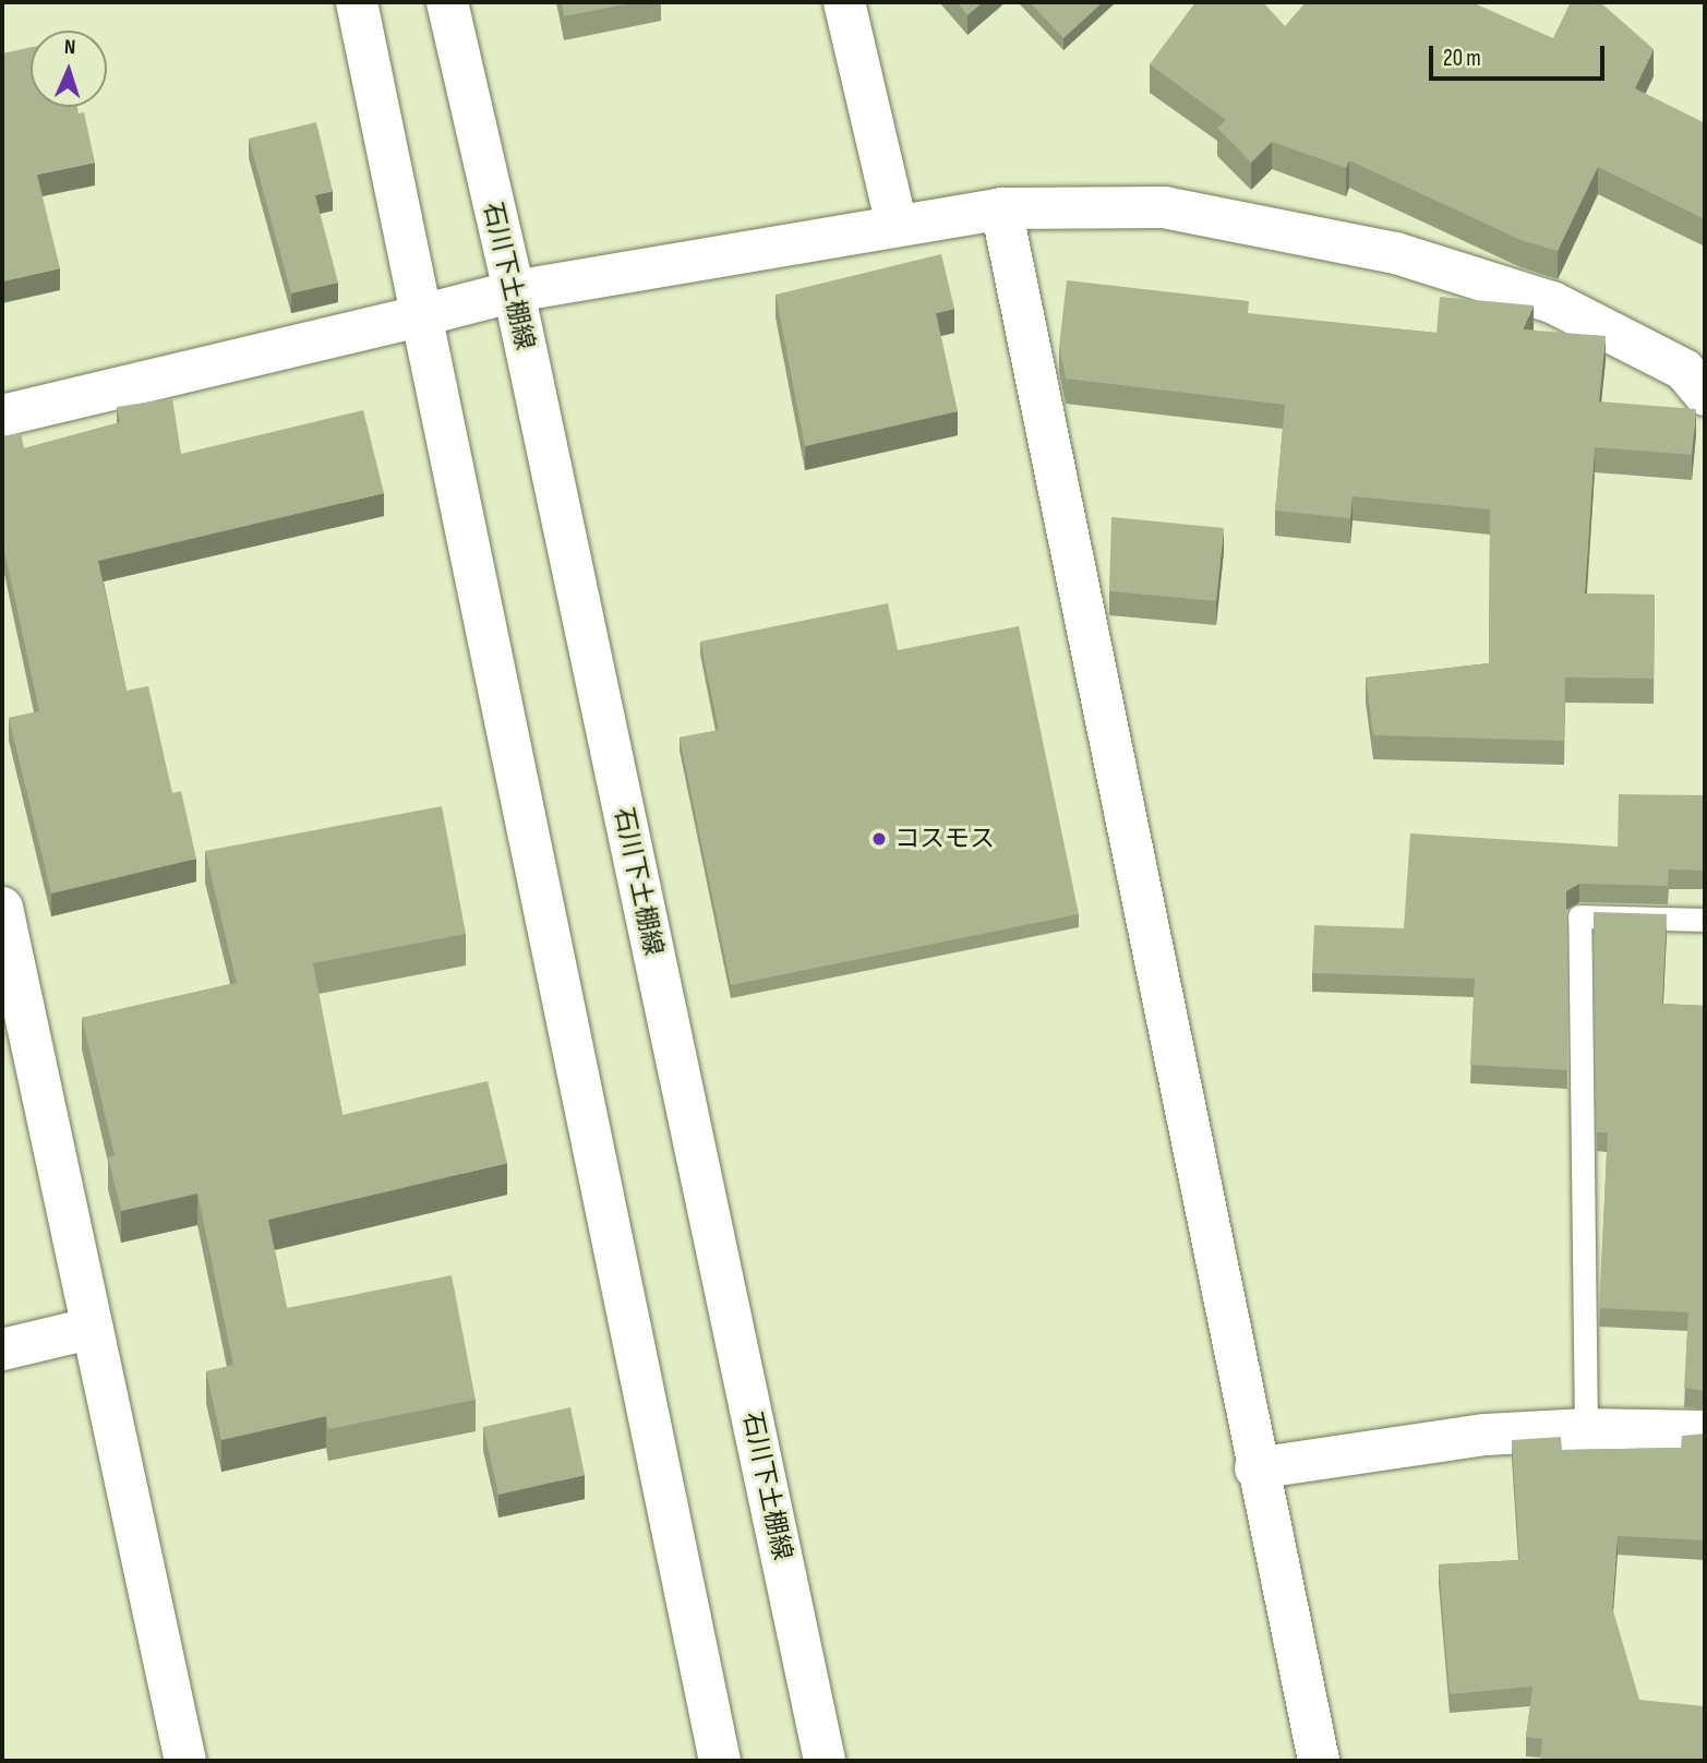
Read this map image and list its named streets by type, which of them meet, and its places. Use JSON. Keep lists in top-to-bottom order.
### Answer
{
  "streets": {
    "street": ["石川下土棚線"]
  },
  "places": ["コスモス"],
  "scale_bar": "20 m",
  "north": "top"
}
